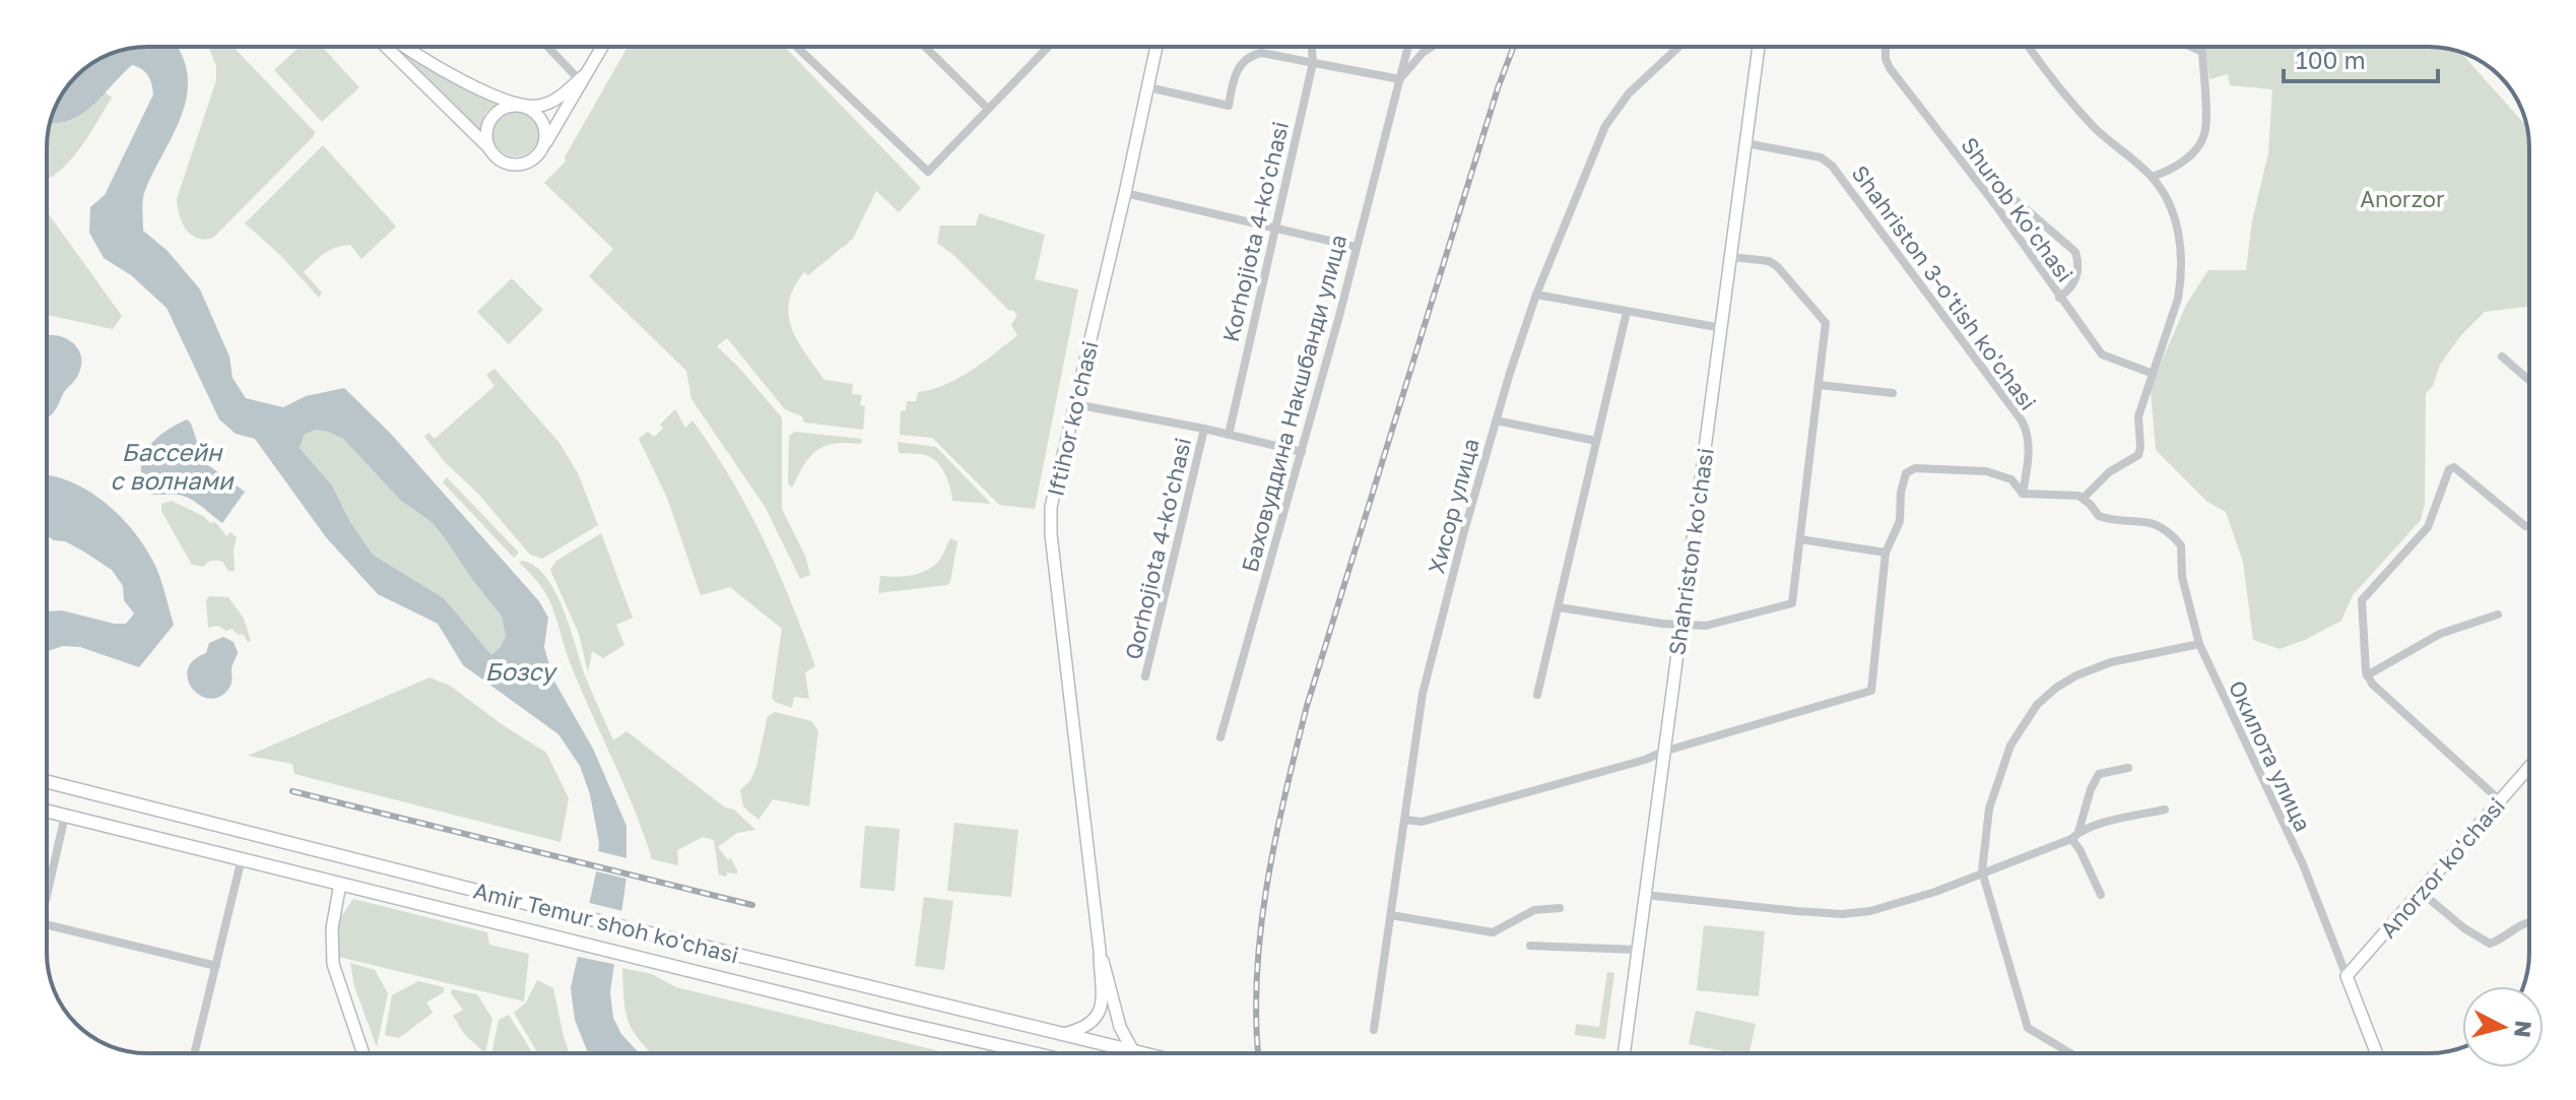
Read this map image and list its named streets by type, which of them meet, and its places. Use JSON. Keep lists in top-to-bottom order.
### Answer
{
  "streets": {
    "main road": [
      "Iftihor ko'chasi",
      "Shahriston ko'chasi",
      "Anorzor ko'chasi",
      "Amir Temur shoh ko'chasi"
    ],
    "street": [
      "Shurob Ko'chasi",
      "Korhojiota 4-ko'chasi",
      "Shahriston 3-o'tish ko'chasi",
      "Баховуддина Накшбанди улица",
      "Хисор улица",
      "Qorhojiota 4-ko'chasi",
      "Окилота улица"
    ]
  },
  "crossings": [
    ["Shahriston 3-o'tish ko'chasi", "Shahriston ko'chasi"],
    ["Iftihor ko'chasi", "Amir Temur shoh ko'chasi"],
    ["Окилота улица", "Anorzor ko'chasi"]
  ],
  "water": ["Бассейн с волнами", "Бозсу"],
  "parks": ["Anorzor"],
  "scale_bar": "100 m",
  "north": "right"
}
